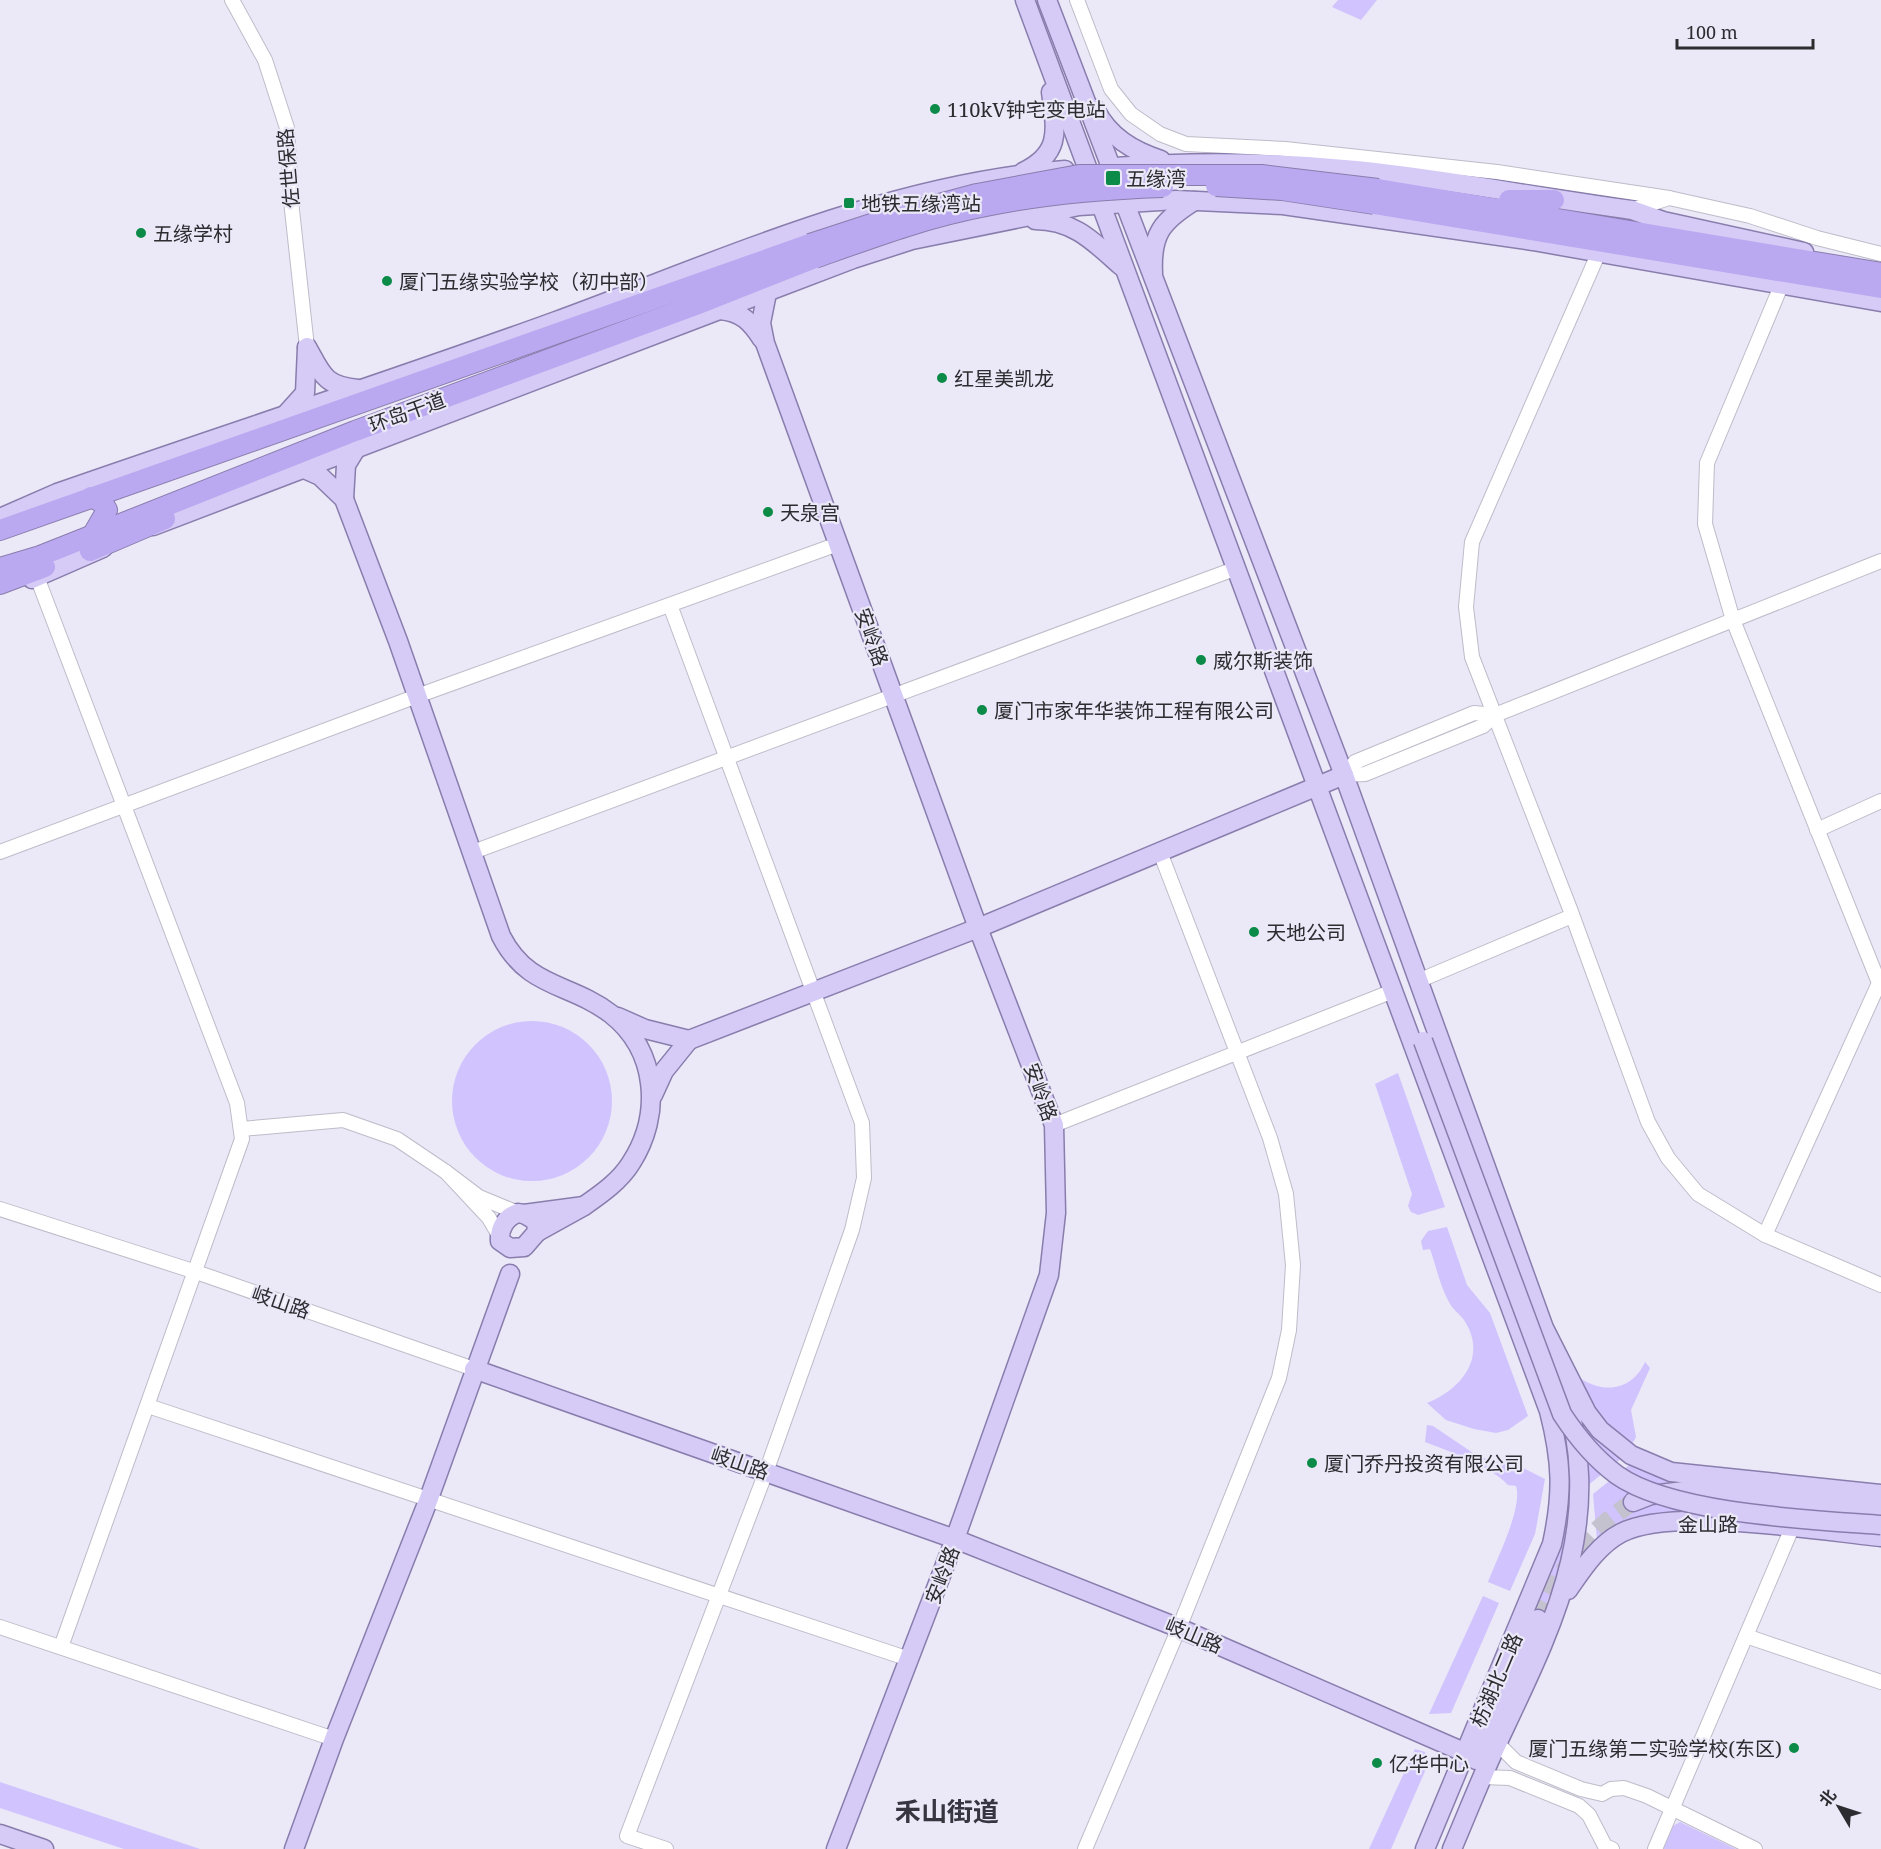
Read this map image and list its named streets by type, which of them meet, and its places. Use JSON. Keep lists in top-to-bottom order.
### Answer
{
  "streets": {
    "highway": ["环岛干道"],
    "main road": [
      "安岭路",
      "岐山路",
      "金山路",
      "枋湖北二路"
    ],
    "street": ["佐世保路"]
  },
  "crossings": [
    ["安岭路", "岐山路"],
    ["岐山路", "枋湖北二路"],
    ["金山路", "枋湖北二路"]
  ],
  "districts": ["禾山街道"],
  "places": {
    "other": [
      "110kV钟宅变电站",
      "五缘学村",
      "厦门五缘实验学校（初中部）",
      "红星美凯龙",
      "天泉宫",
      "威尔斯装饰",
      "厦门市家年华装饰工程有限公司",
      "天地公司",
      "厦门乔丹投资有限公司",
      "厦门五缘第二实验学校(东区)",
      "亿华中心"
    ],
    "transit": ["五缘湾", "地铁五缘湾站"]
  },
  "scale_bar": "100 m",
  "north": "top left"
}
